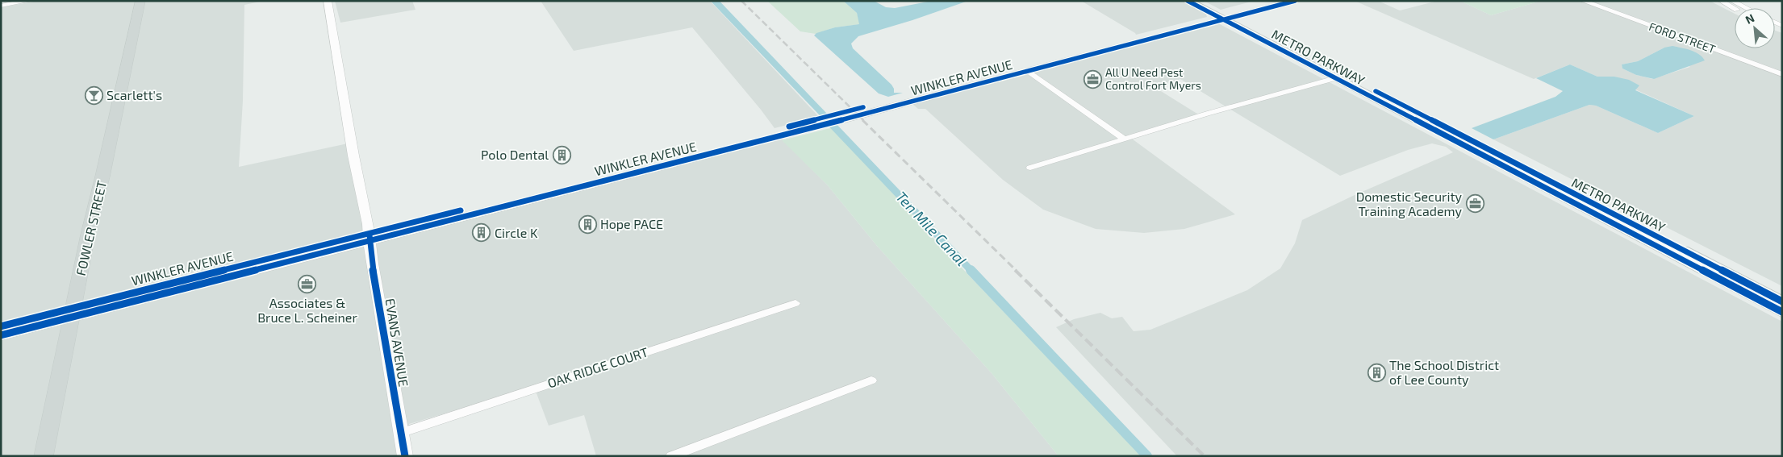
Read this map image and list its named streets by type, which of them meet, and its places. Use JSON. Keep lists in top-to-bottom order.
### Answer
{
  "streets": {
    "main road": ["METRO PARKWAY", "FOWLER STREET"],
    "street": [
      "FORD STREET",
      "WINKLER AVENUE",
      "EVANS AVENUE",
      "OAK RIDGE COURT"
    ]
  },
  "crossings": [
    ["METRO PARKWAY", "WINKLER AVENUE"],
    ["WINKLER AVENUE", "FOWLER STREET"],
    ["WINKLER AVENUE", "EVANS AVENUE"],
    ["EVANS AVENUE", "OAK RIDGE COURT"]
  ],
  "water": ["Ten Mile Canal"],
  "places": {
    "office": ["All U Need Pest Control Fort Myers", "Domestic Security Training Academy", "Associates & Bruce L. Scheiner"],
    "bar": ["Scarlett's"],
    "building": [
      "Polo Dental",
      "Hope PACE",
      "Circle K",
      "The School District of Lee County"
    ]
  },
  "north": "top left"
}
